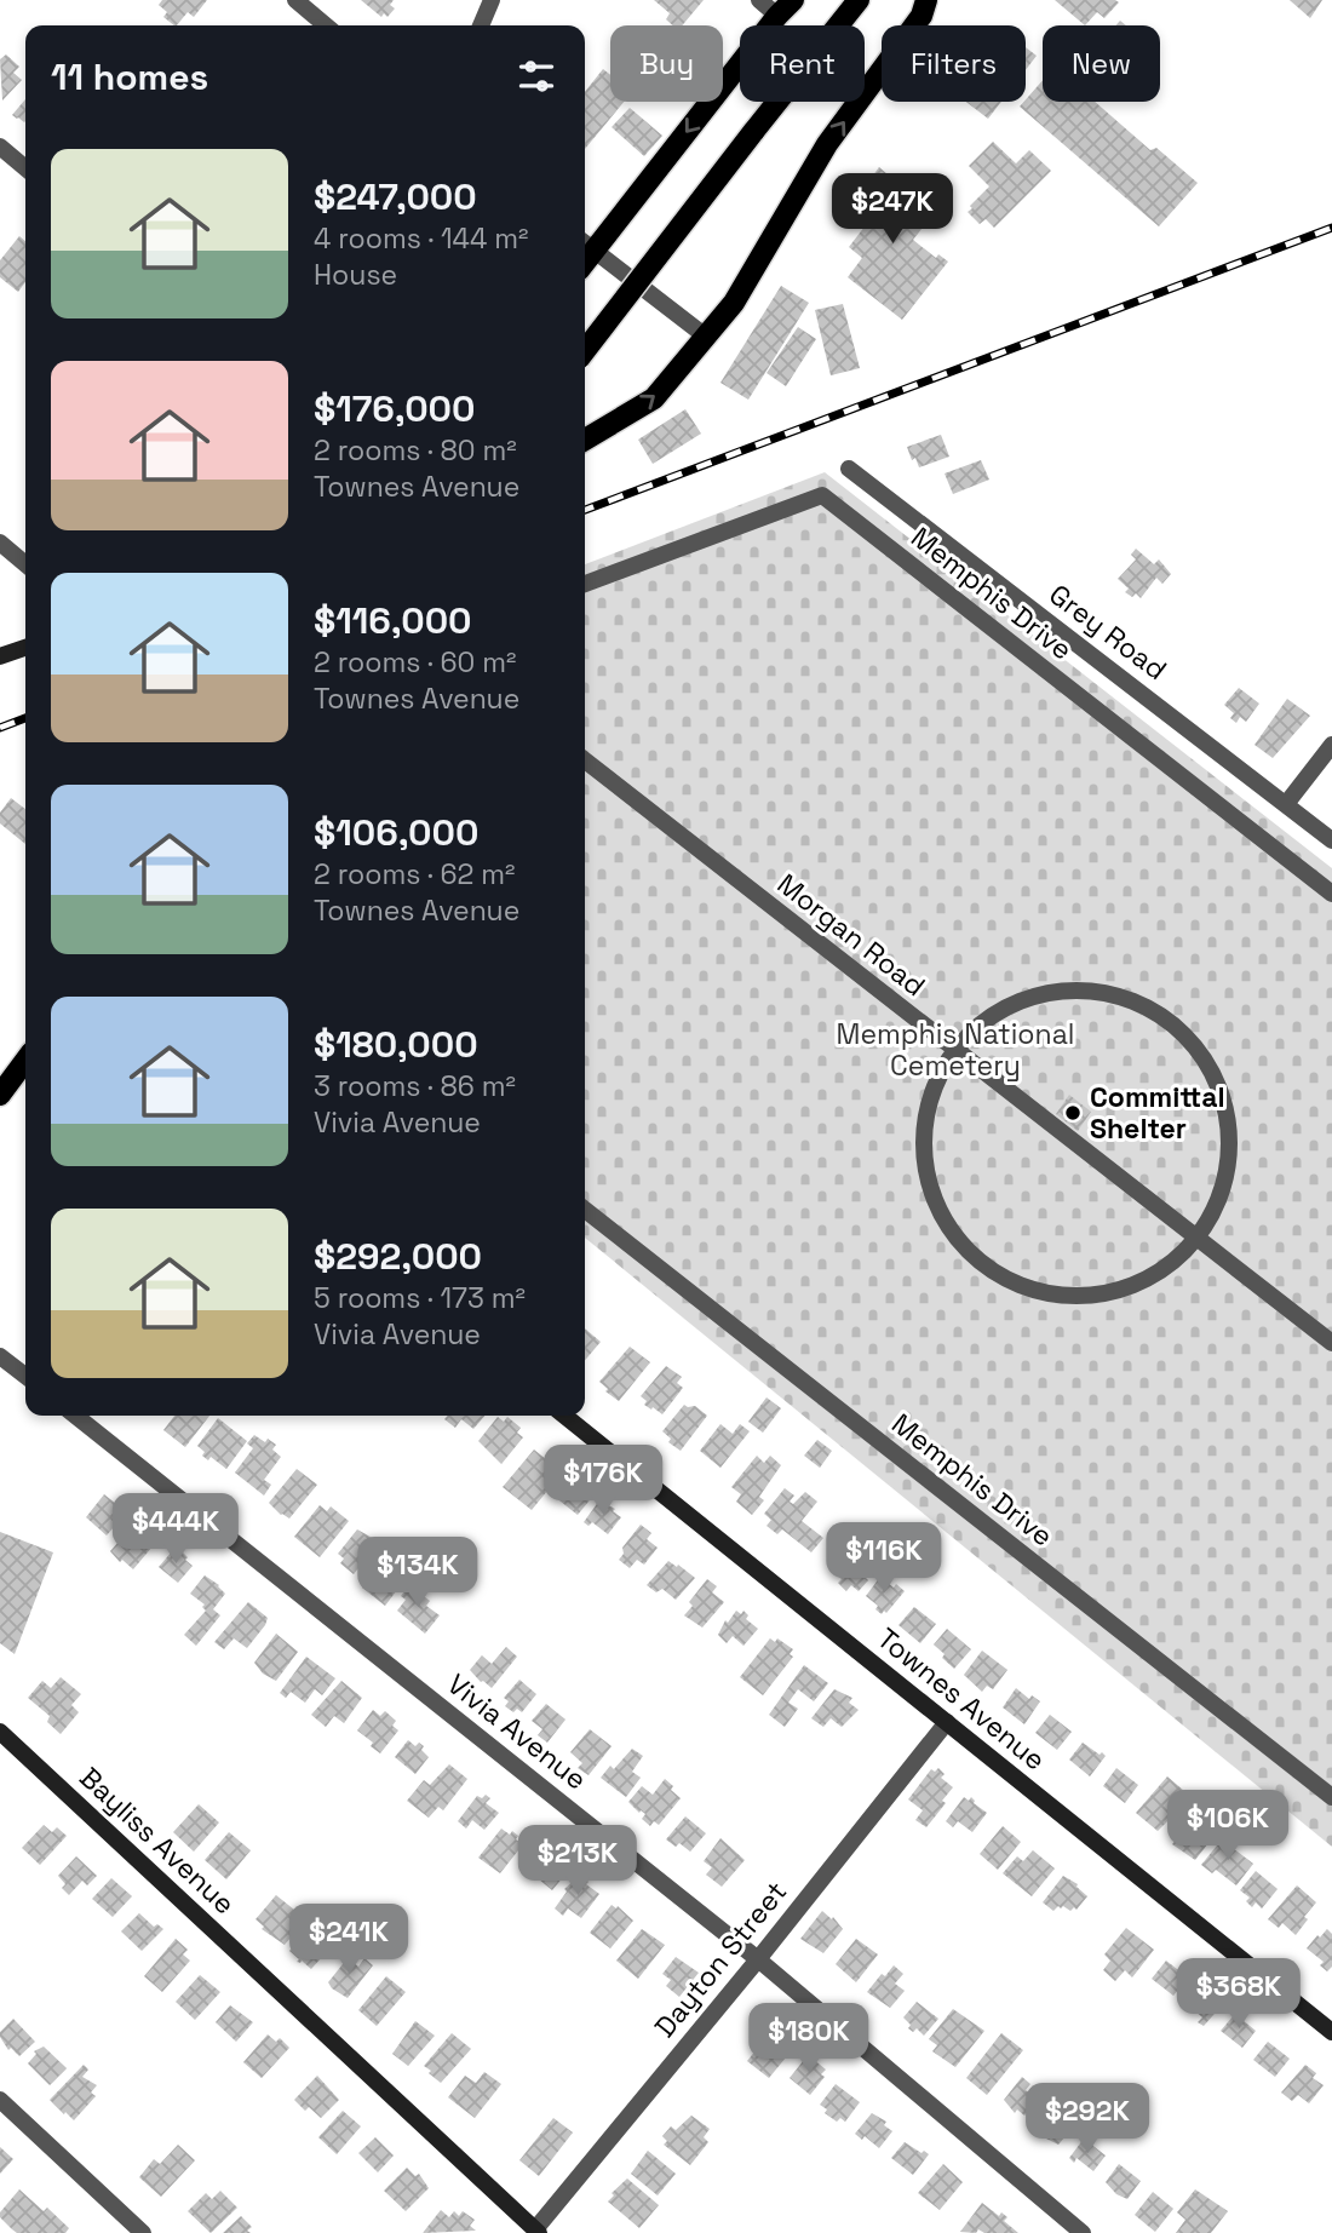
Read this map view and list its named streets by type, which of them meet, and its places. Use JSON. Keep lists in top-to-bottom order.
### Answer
{
  "streets": {
    "street": [
      "Memphis Drive",
      "Grey Road",
      "Morgan Road",
      "Townes Avenue",
      "Vivia Avenue",
      "Bayliss Avenue",
      "Dayton Street"
    ]
  },
  "crossings": [
    ["Townes Avenue", "Dayton Street"],
    ["Vivia Avenue", "Dayton Street"],
    ["Bayliss Avenue", "Dayton Street"]
  ],
  "parks": ["Memphis National Cemetery"],
  "places": ["Committal Shelter"],
  "page": {
    "chip": [
      "Buy",
      "Rent",
      "Filters",
      "New"
    ],
    "heading": "11 homes",
    "list": [
      {
        "name": "$247,000",
        "note": "4 rooms · 144 m² · House"
      },
      {
        "name": "$176,000",
        "note": "2 rooms · 80 m² · Townes Avenue"
      },
      {
        "name": "$116,000",
        "note": "2 rooms · 60 m² · Townes Avenue"
      },
      {
        "name": "$106,000",
        "note": "2 rooms · 62 m² · Townes Avenue"
      },
      {
        "name": "$180,000",
        "note": "3 rooms · 86 m² · Vivia Avenue"
      },
      {
        "name": "$292,000",
        "note": "5 rooms · 173 m² · Vivia Avenue"
      }
    ],
    "price": [
      "$247K",
      "$176K",
      "$444K",
      "$116K",
      "$134K",
      "$106K",
      "$213K",
      "$241K",
      "$368K",
      "$180K",
      "$292K"
    ]
  }
}
